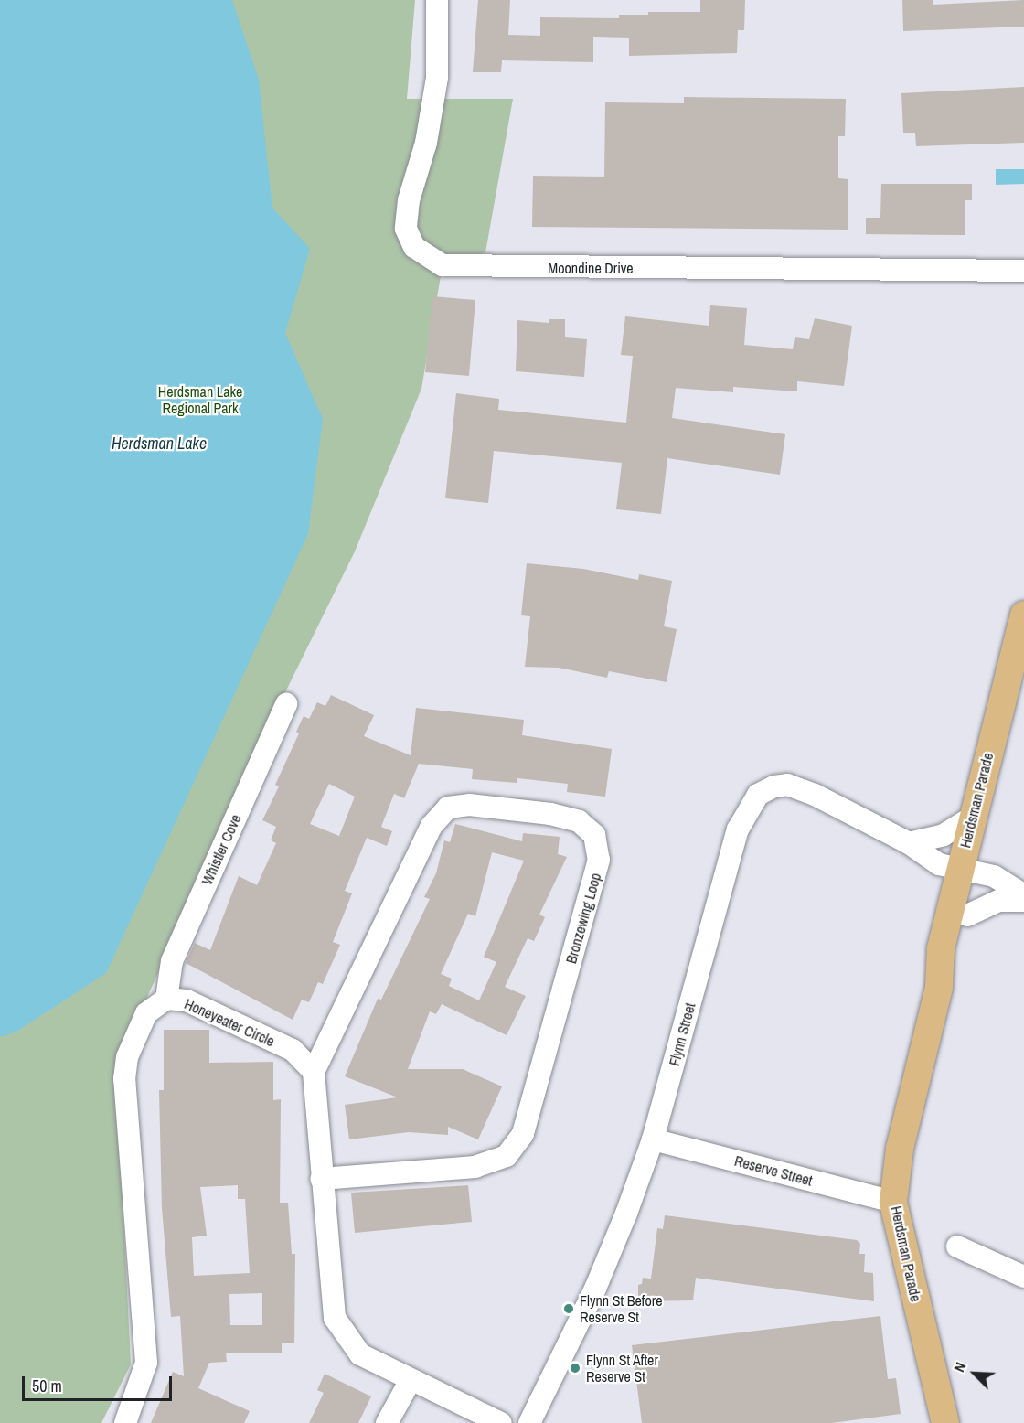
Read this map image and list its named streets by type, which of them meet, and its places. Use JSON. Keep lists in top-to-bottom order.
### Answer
{
  "streets": {
    "main road": ["Herdsman Parade"],
    "street": [
      "Moondine Drive",
      "Whistler Cove",
      "Bronzewing Loop",
      "Honeyeater Circle",
      "Flynn Street",
      "Reserve Street"
    ]
  },
  "crossings": [
    ["Herdsman Parade", "Flynn Street"],
    ["Herdsman Parade", "Reserve Street"],
    ["Whistler Cove", "Honeyeater Circle"],
    ["Bronzewing Loop", "Honeyeater Circle"],
    ["Flynn Street", "Reserve Street"]
  ],
  "water": ["Herdsman Lake"],
  "parks": ["Herdsman Lake Regional Park"],
  "places": ["Flynn St Before Reserve St", "Flynn St After Reserve St"],
  "scale_bar": "50 m",
  "north": "top left"
}
